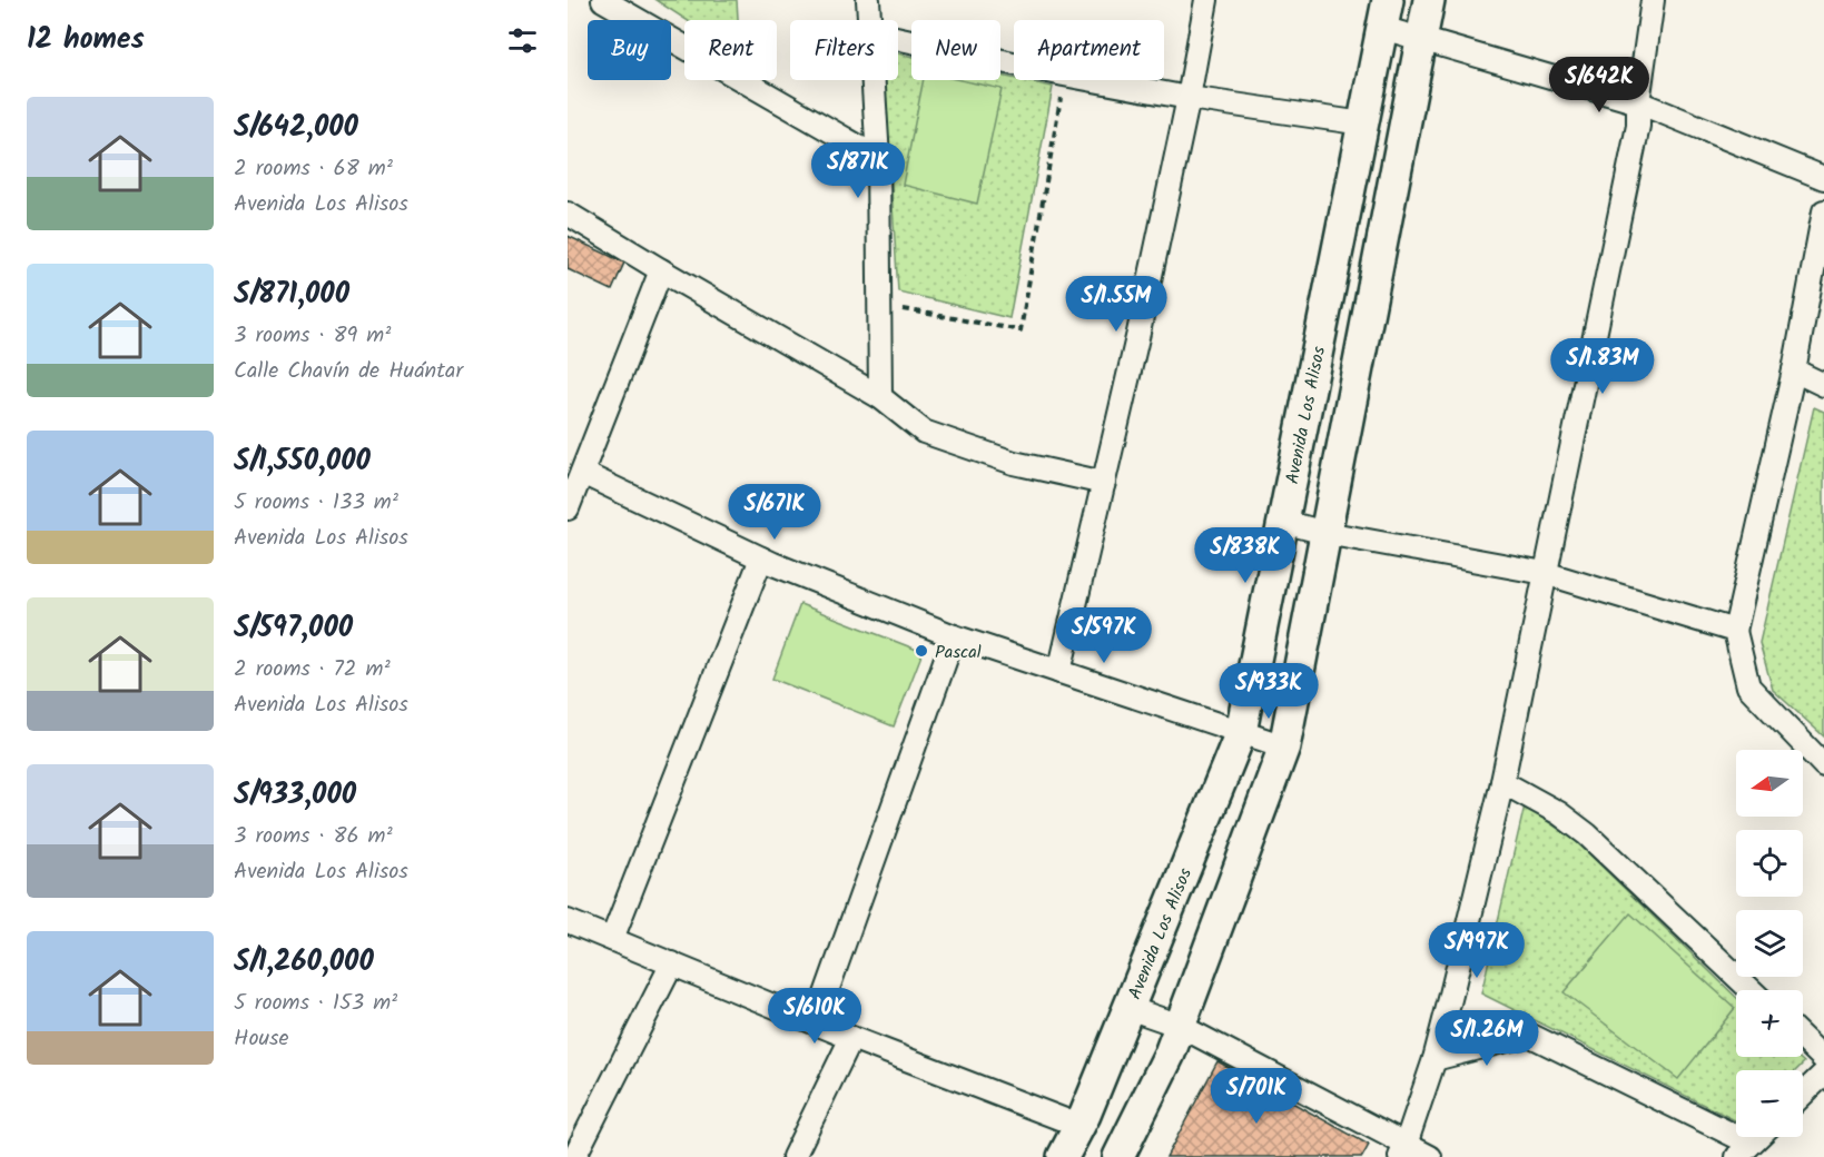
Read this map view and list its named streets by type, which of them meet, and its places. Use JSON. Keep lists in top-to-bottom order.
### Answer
{
  "streets": {
    "street": ["Avenida Los Alisos"]
  },
  "places": ["Pascal"],
  "north": "left",
  "page": {
    "heading": "12 homes",
    "chip": [
      "Buy",
      "Rent",
      "Filters",
      "New",
      "Apartment"
    ],
    "price": [
      "S/642K",
      "S/871K",
      "S/1.55M",
      "S/1.83M",
      "S/671K",
      "S/838K",
      "S/597K",
      "S/933K",
      "S/997K",
      "S/610K",
      "S/1.26M",
      "S/701K"
    ],
    "list": [
      {
        "name": "S/642,000",
        "note": "2 rooms · 68 m² · Avenida Los Alisos"
      },
      {
        "name": "S/871,000",
        "note": "3 rooms · 89 m² · Calle Chavín de Huántar"
      },
      {
        "name": "S/1,550,000",
        "note": "5 rooms · 133 m² · Avenida Los Alisos"
      },
      {
        "name": "S/597,000",
        "note": "2 rooms · 72 m² · Avenida Los Alisos"
      },
      {
        "name": "S/933,000",
        "note": "3 rooms · 86 m² · Avenida Los Alisos"
      },
      {
        "name": "S/1,260,000",
        "note": "5 rooms · 153 m² · House"
      }
    ],
    "map_buttons": ["+", "−"]
  }
}
